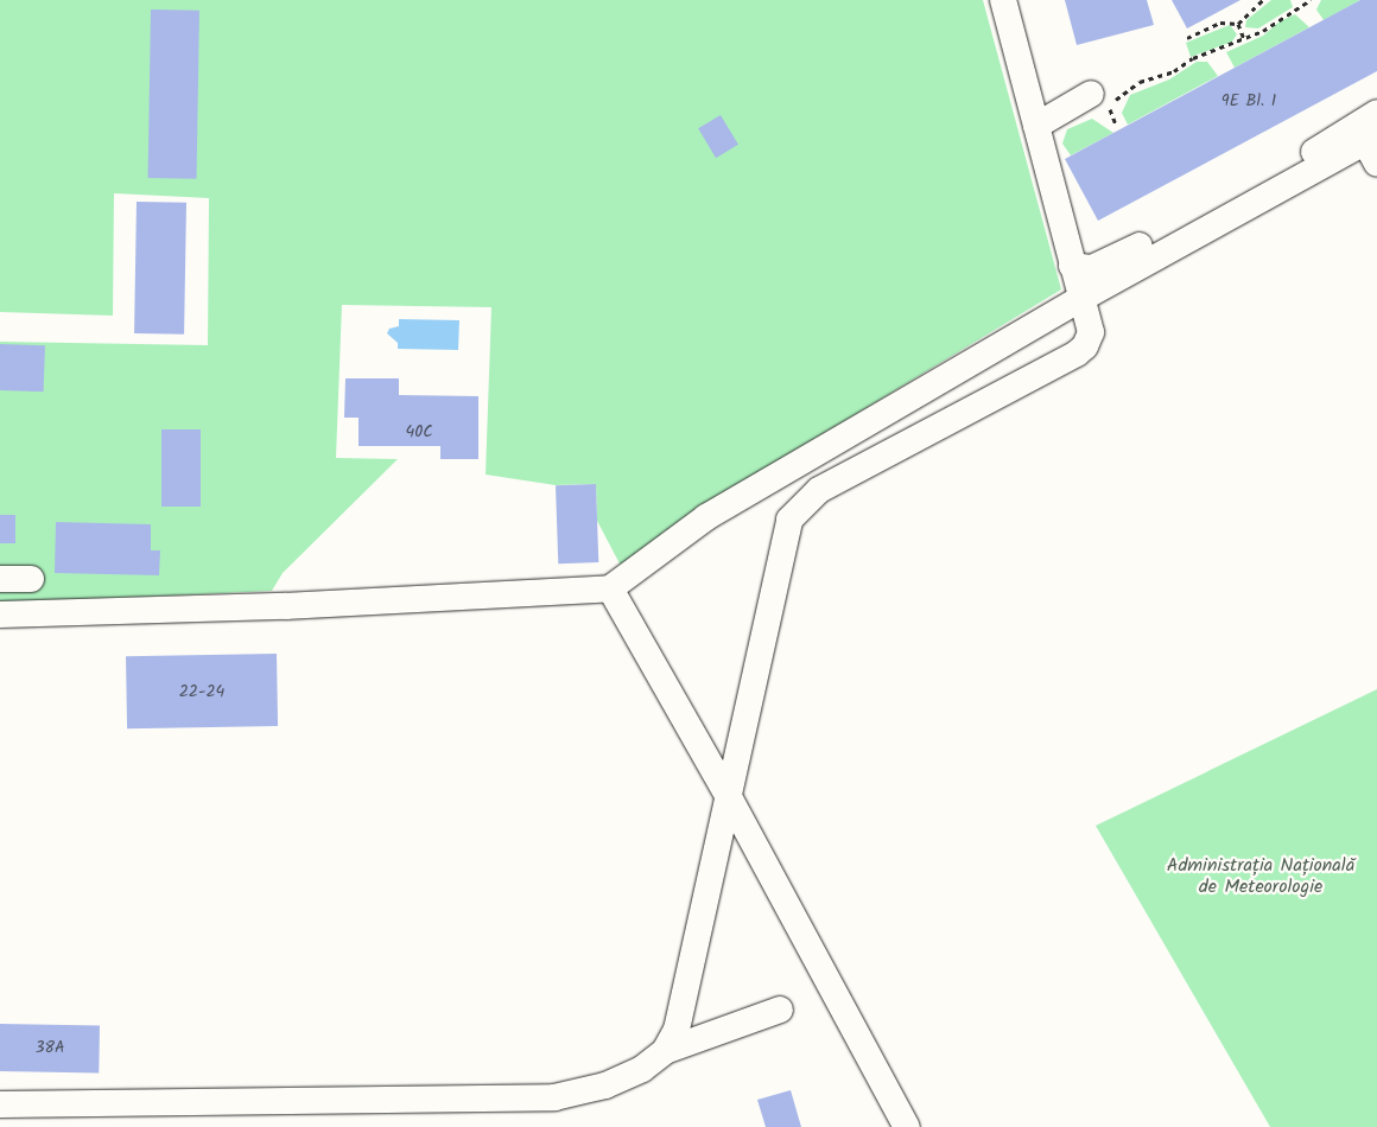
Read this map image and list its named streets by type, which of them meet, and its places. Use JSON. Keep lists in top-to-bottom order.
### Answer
{
  "parks": ["Administrația Națională de Meteorologie"],
  "house_numbers": [
    "9E Bl. 1",
    "40C",
    "22-24",
    "38A"
  ]
}
